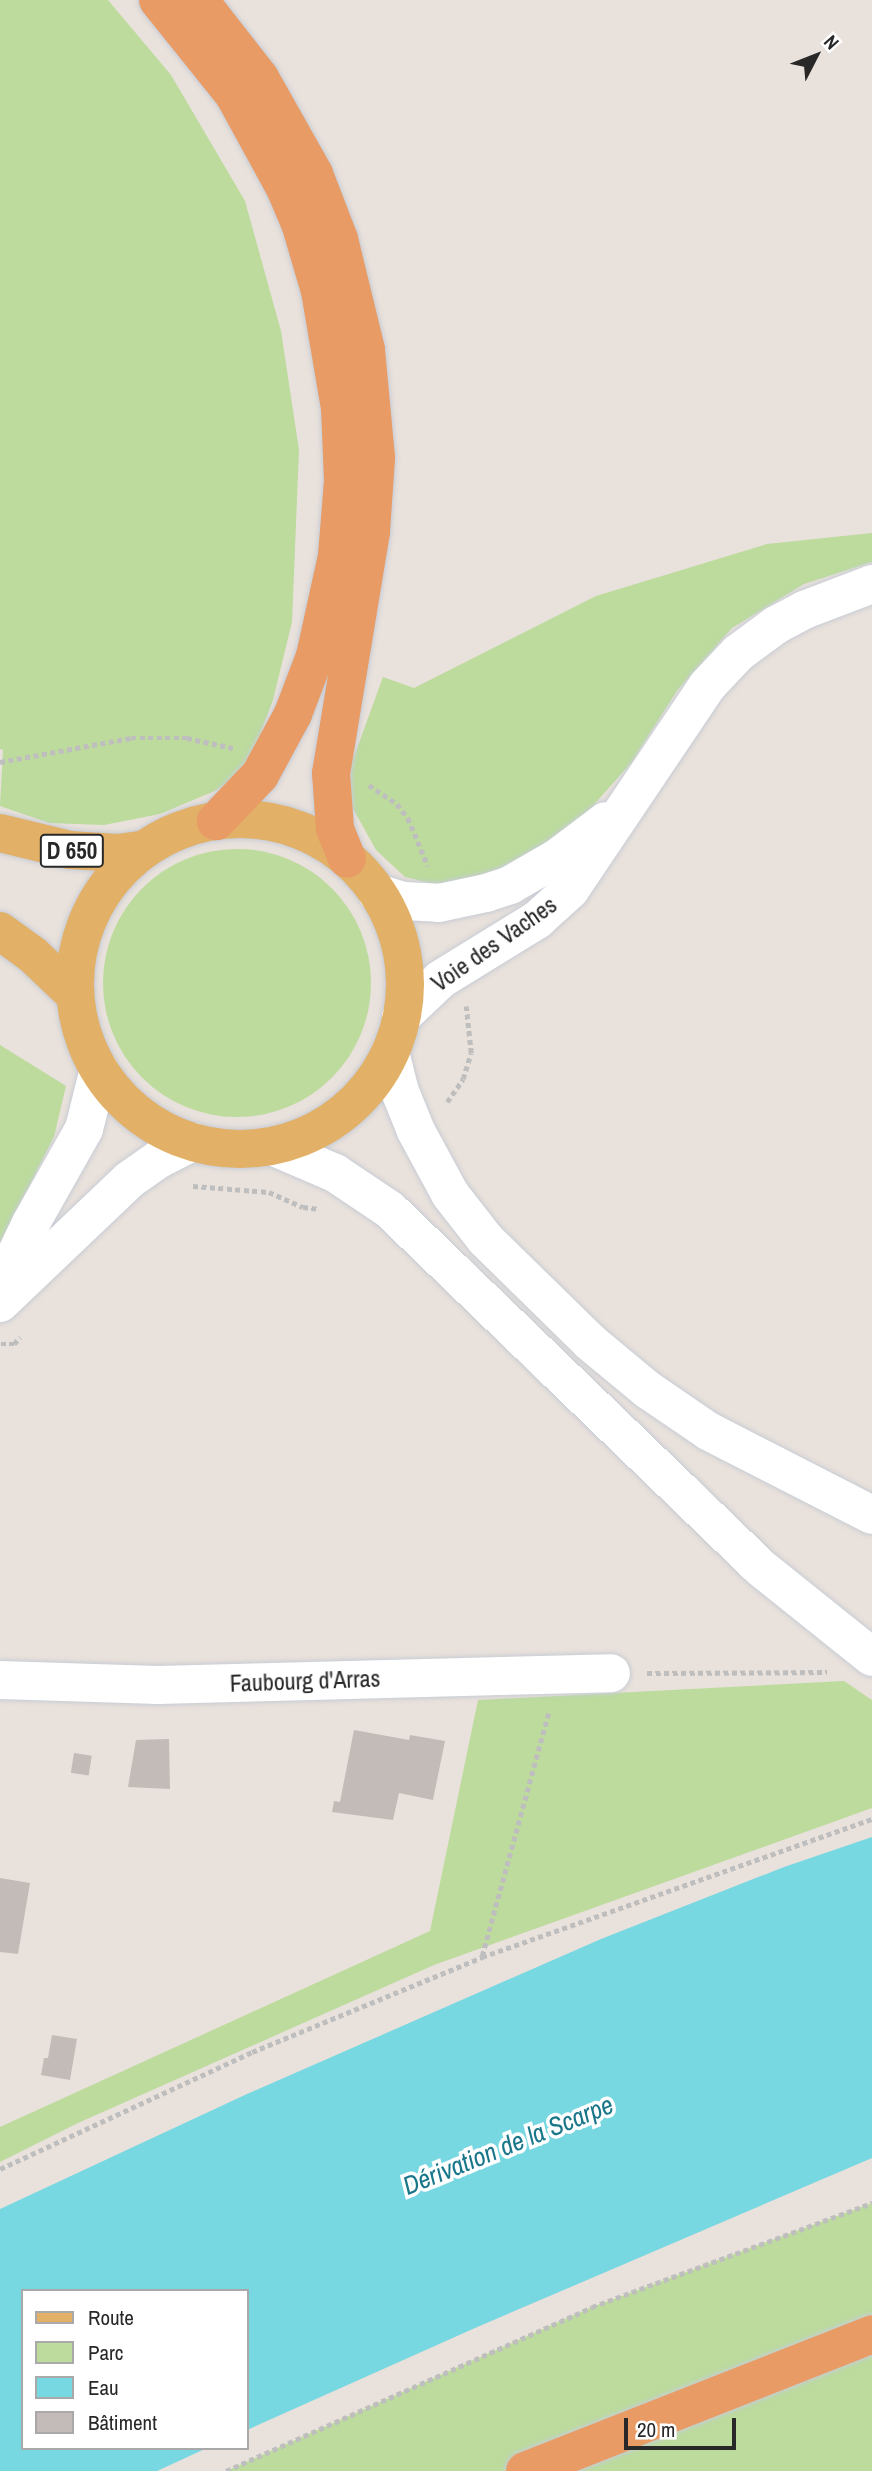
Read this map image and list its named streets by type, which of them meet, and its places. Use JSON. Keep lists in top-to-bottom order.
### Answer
{
  "streets": {
    "main road": ["D 650"],
    "street": ["Voie des Vaches", "Faubourg d'Arras"]
  },
  "water": ["Dérivation de la Scarpe"],
  "legend": [
    "Route",
    "Parc",
    "Eau",
    "Bâtiment"
  ],
  "scale_bar": "20 m",
  "north": "top right"
}
